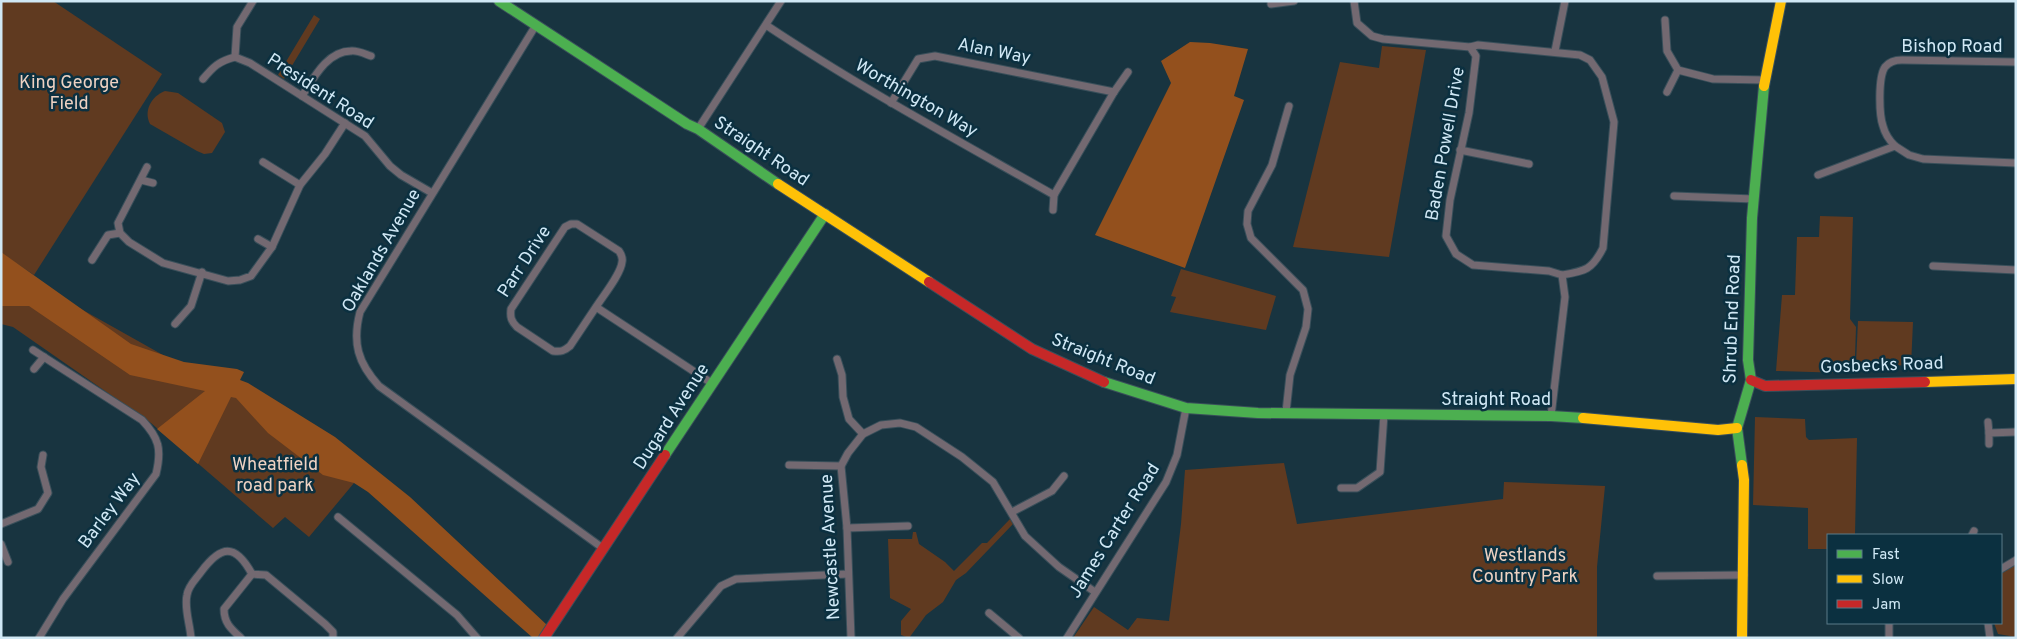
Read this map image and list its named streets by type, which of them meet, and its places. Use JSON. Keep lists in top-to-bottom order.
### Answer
{
  "streets": {
    "street": [
      "Bishop Road",
      "Alan Way",
      "President Road",
      "Worthington Way",
      "Baden Powell Drive",
      "Straight Road",
      "Oaklands Avenue",
      "Parr Drive",
      "Shrub End Road",
      "Gosbecks Road",
      "Dugard Avenue",
      "Barley Way",
      "James Carter Road",
      "Newcastle Avenue"
    ]
  },
  "crossings": [
    ["Alan Way", "Worthington Way"],
    ["President Road", "Oaklands Avenue"],
    ["Straight Road", "Oaklands Avenue"],
    ["Straight Road", "Shrub End Road"],
    ["Straight Road", "Dugard Avenue"],
    ["Straight Road", "James Carter Road"],
    ["Oaklands Avenue", "Dugard Avenue"],
    ["Shrub End Road", "Gosbecks Road"]
  ],
  "parks": ["King George Field", "Wheatfield road park", "Westlands Country Park"],
  "legend": ["Fast", "Slow", "Jam"]
}
